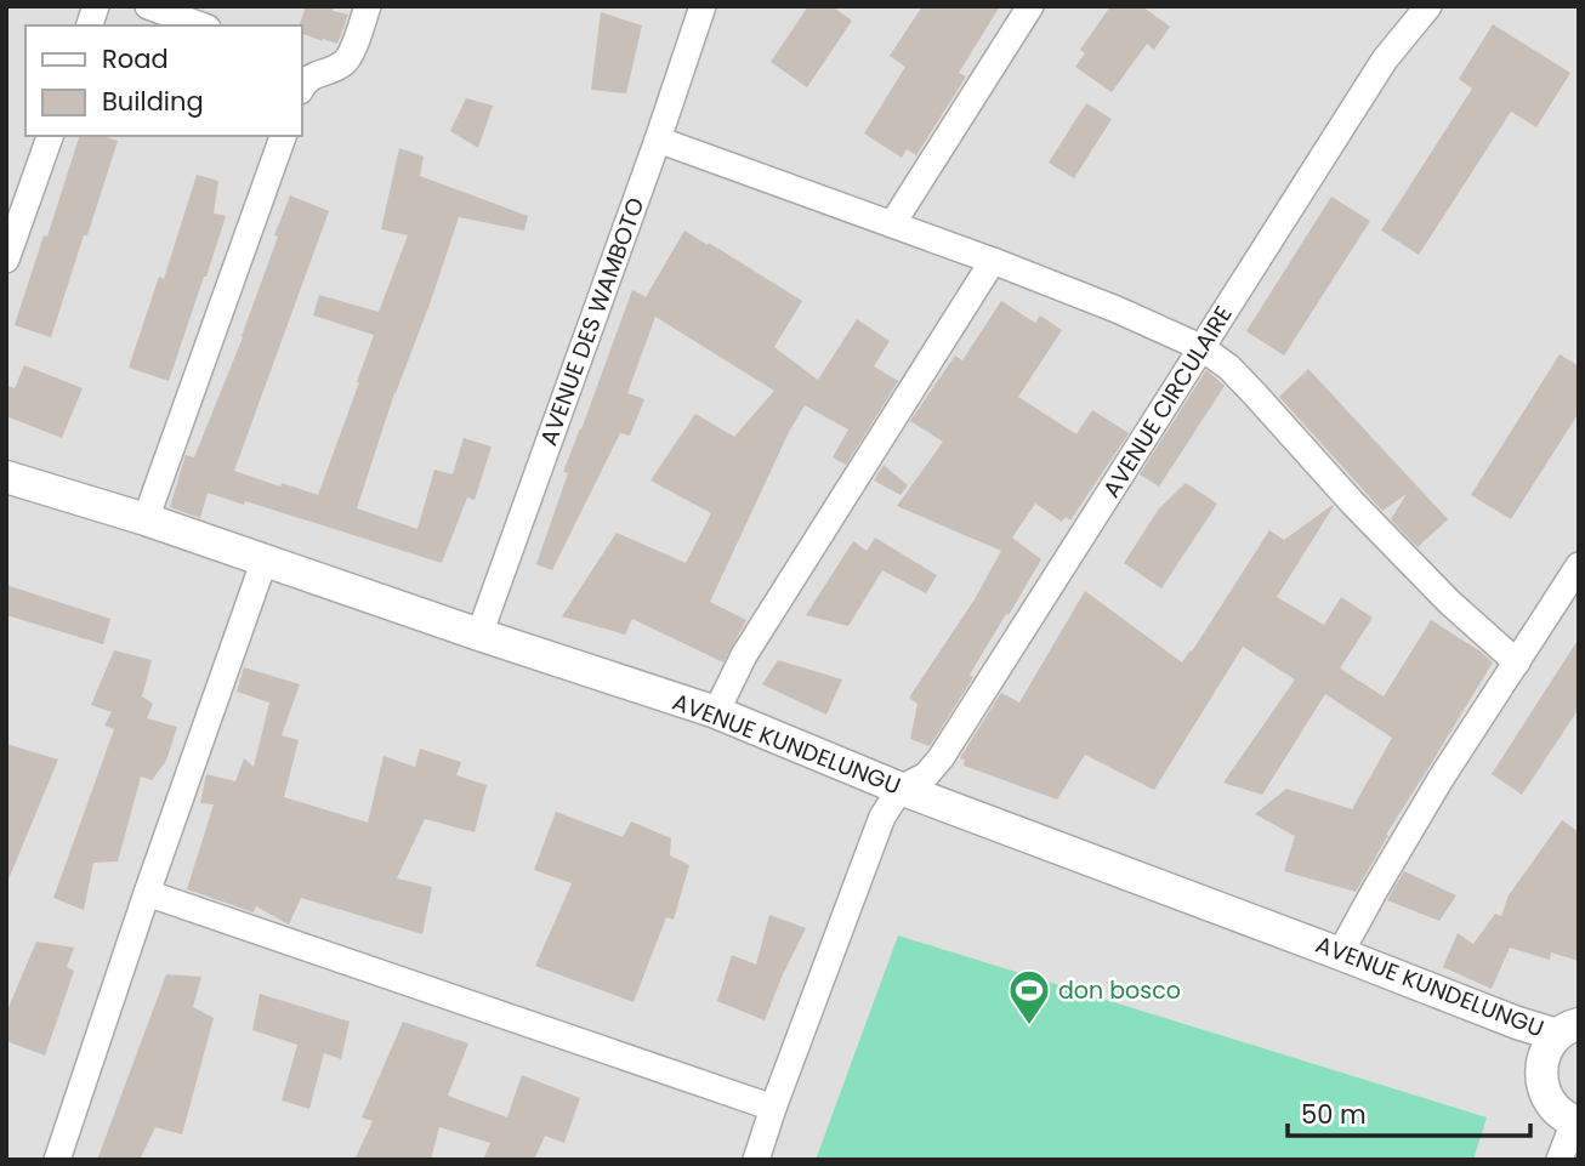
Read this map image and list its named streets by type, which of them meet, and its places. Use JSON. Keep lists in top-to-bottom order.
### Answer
{
  "streets": {
    "street": ["AVENUE DES WAMBOTO", "AVENUE CIRCULAIRE", "AVENUE KUNDELUNGU"]
  },
  "crossings": [
    ["AVENUE DES WAMBOTO", "AVENUE KUNDELUNGU"],
    ["AVENUE CIRCULAIRE", "AVENUE KUNDELUNGU"]
  ],
  "places": {
    "sports": ["don bosco"]
  },
  "legend": ["Road", "Building"],
  "scale_bar": "50 m"
}
